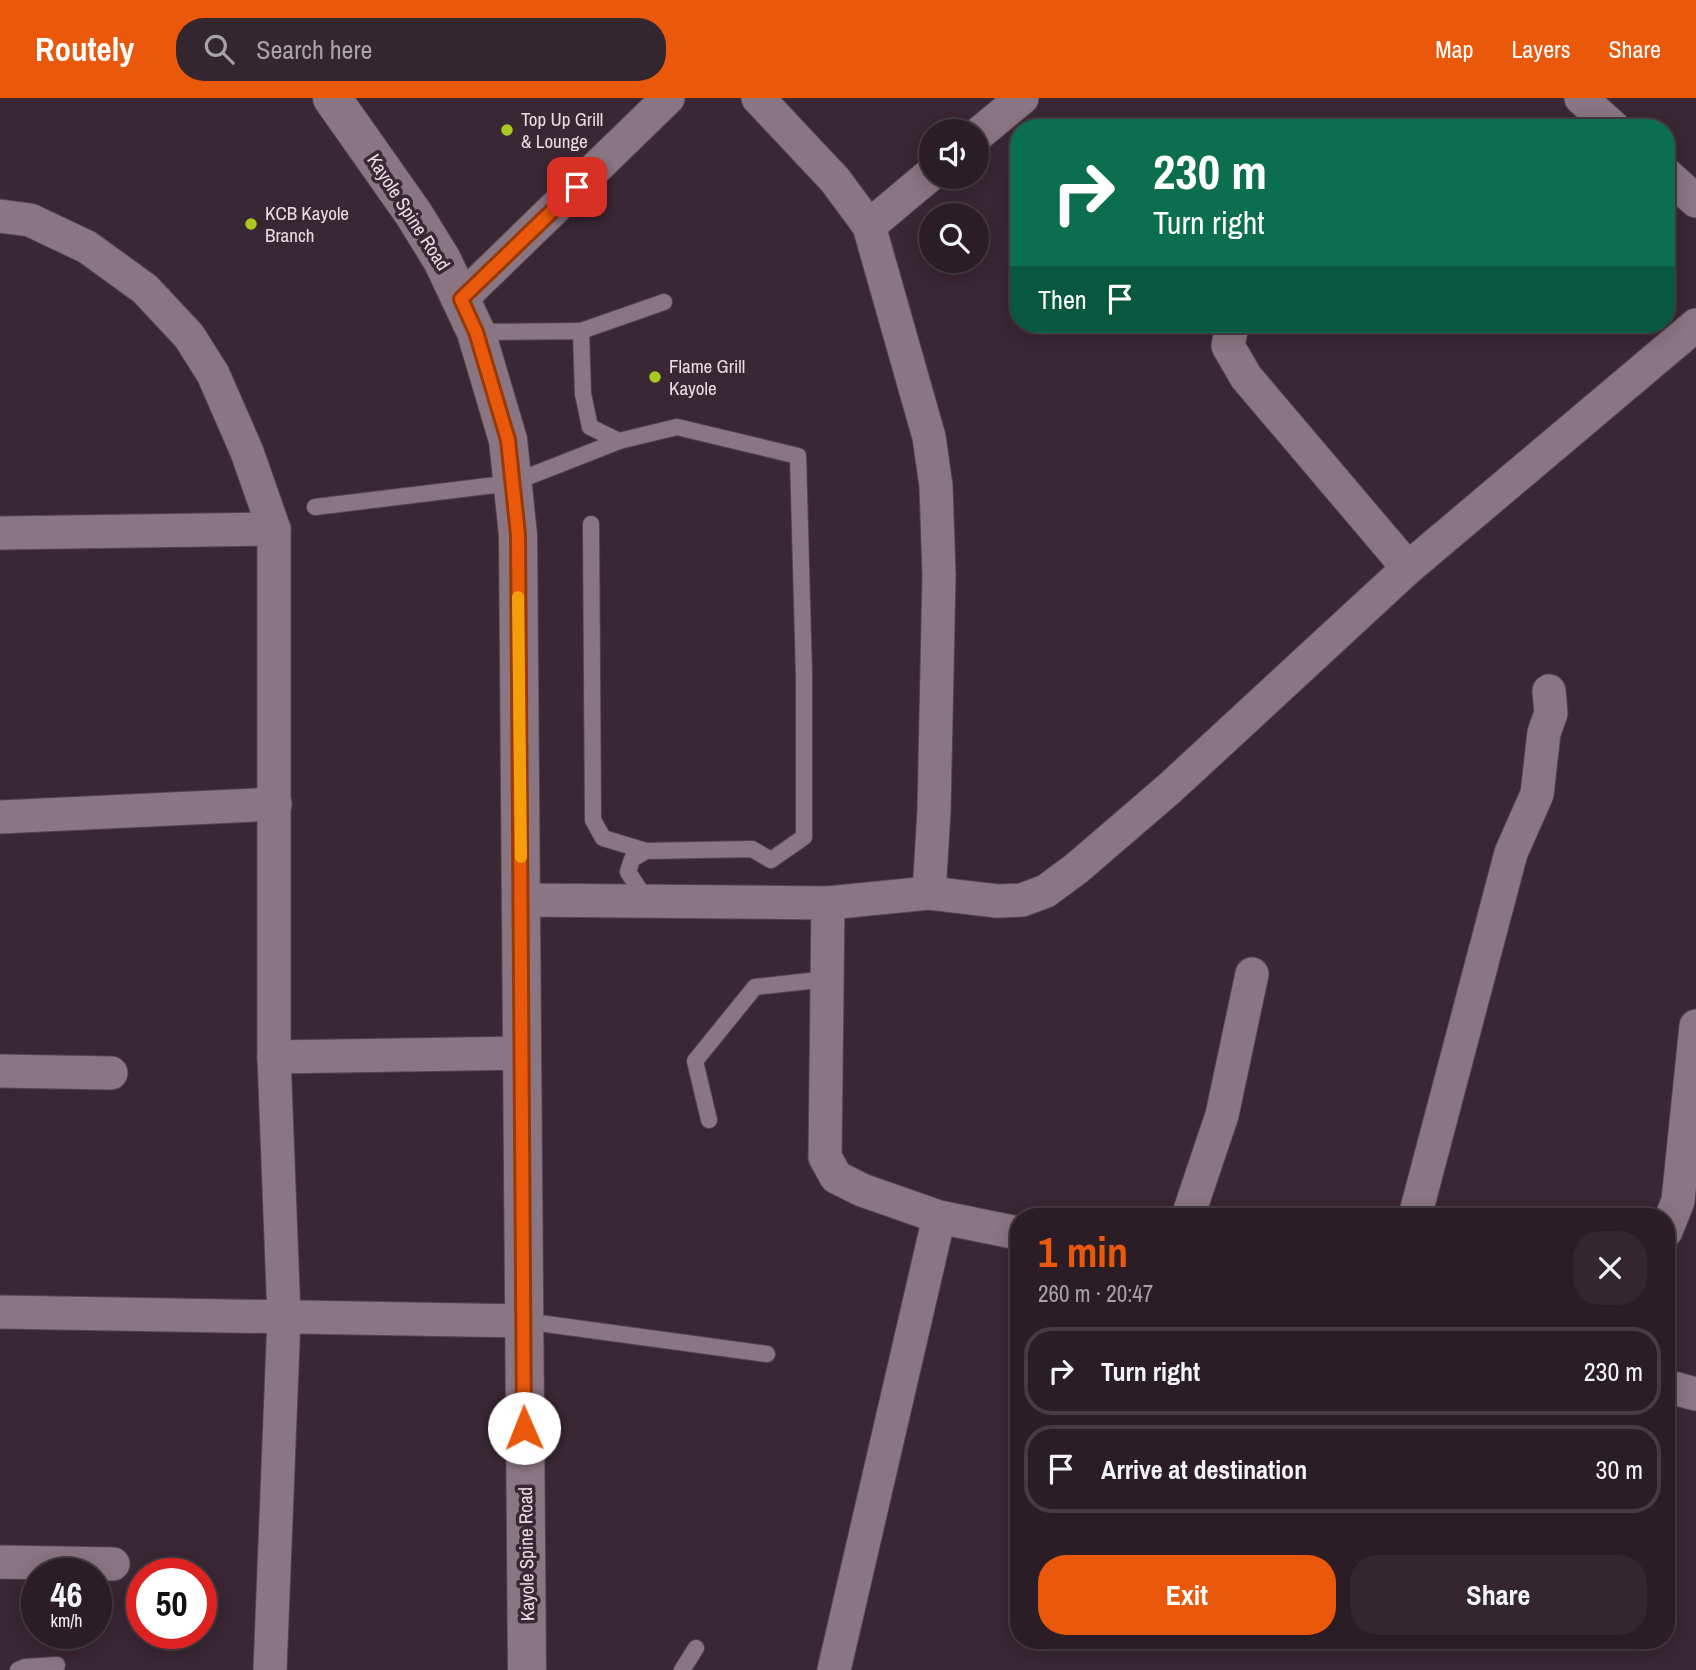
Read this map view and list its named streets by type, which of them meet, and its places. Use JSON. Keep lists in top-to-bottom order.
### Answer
{
  "streets": {
    "main road": ["Kayole Spine Road"]
  },
  "places": ["Top Up Grill & Lounge", "KCB Kayole Branch", "Flame Grill Kayole"],
  "page": {
    "header": "Routely",
    "search": "Search here",
    "nav": ["Map", "Layers", "Share"],
    "turn": ["230 m", "Turn right"],
    "then": "Then",
    "heading": ["1 min", "260 m · 20:47"],
    "list": [
      {
        "name": "Turn right",
        "value": "230 m"
      },
      {
        "name": "Arrive at destination",
        "value": "30 m"
      }
    ],
    "buttons": ["Exit", "Share"],
    "speed": "46 km/h",
    "limit": "50"
  }
}
